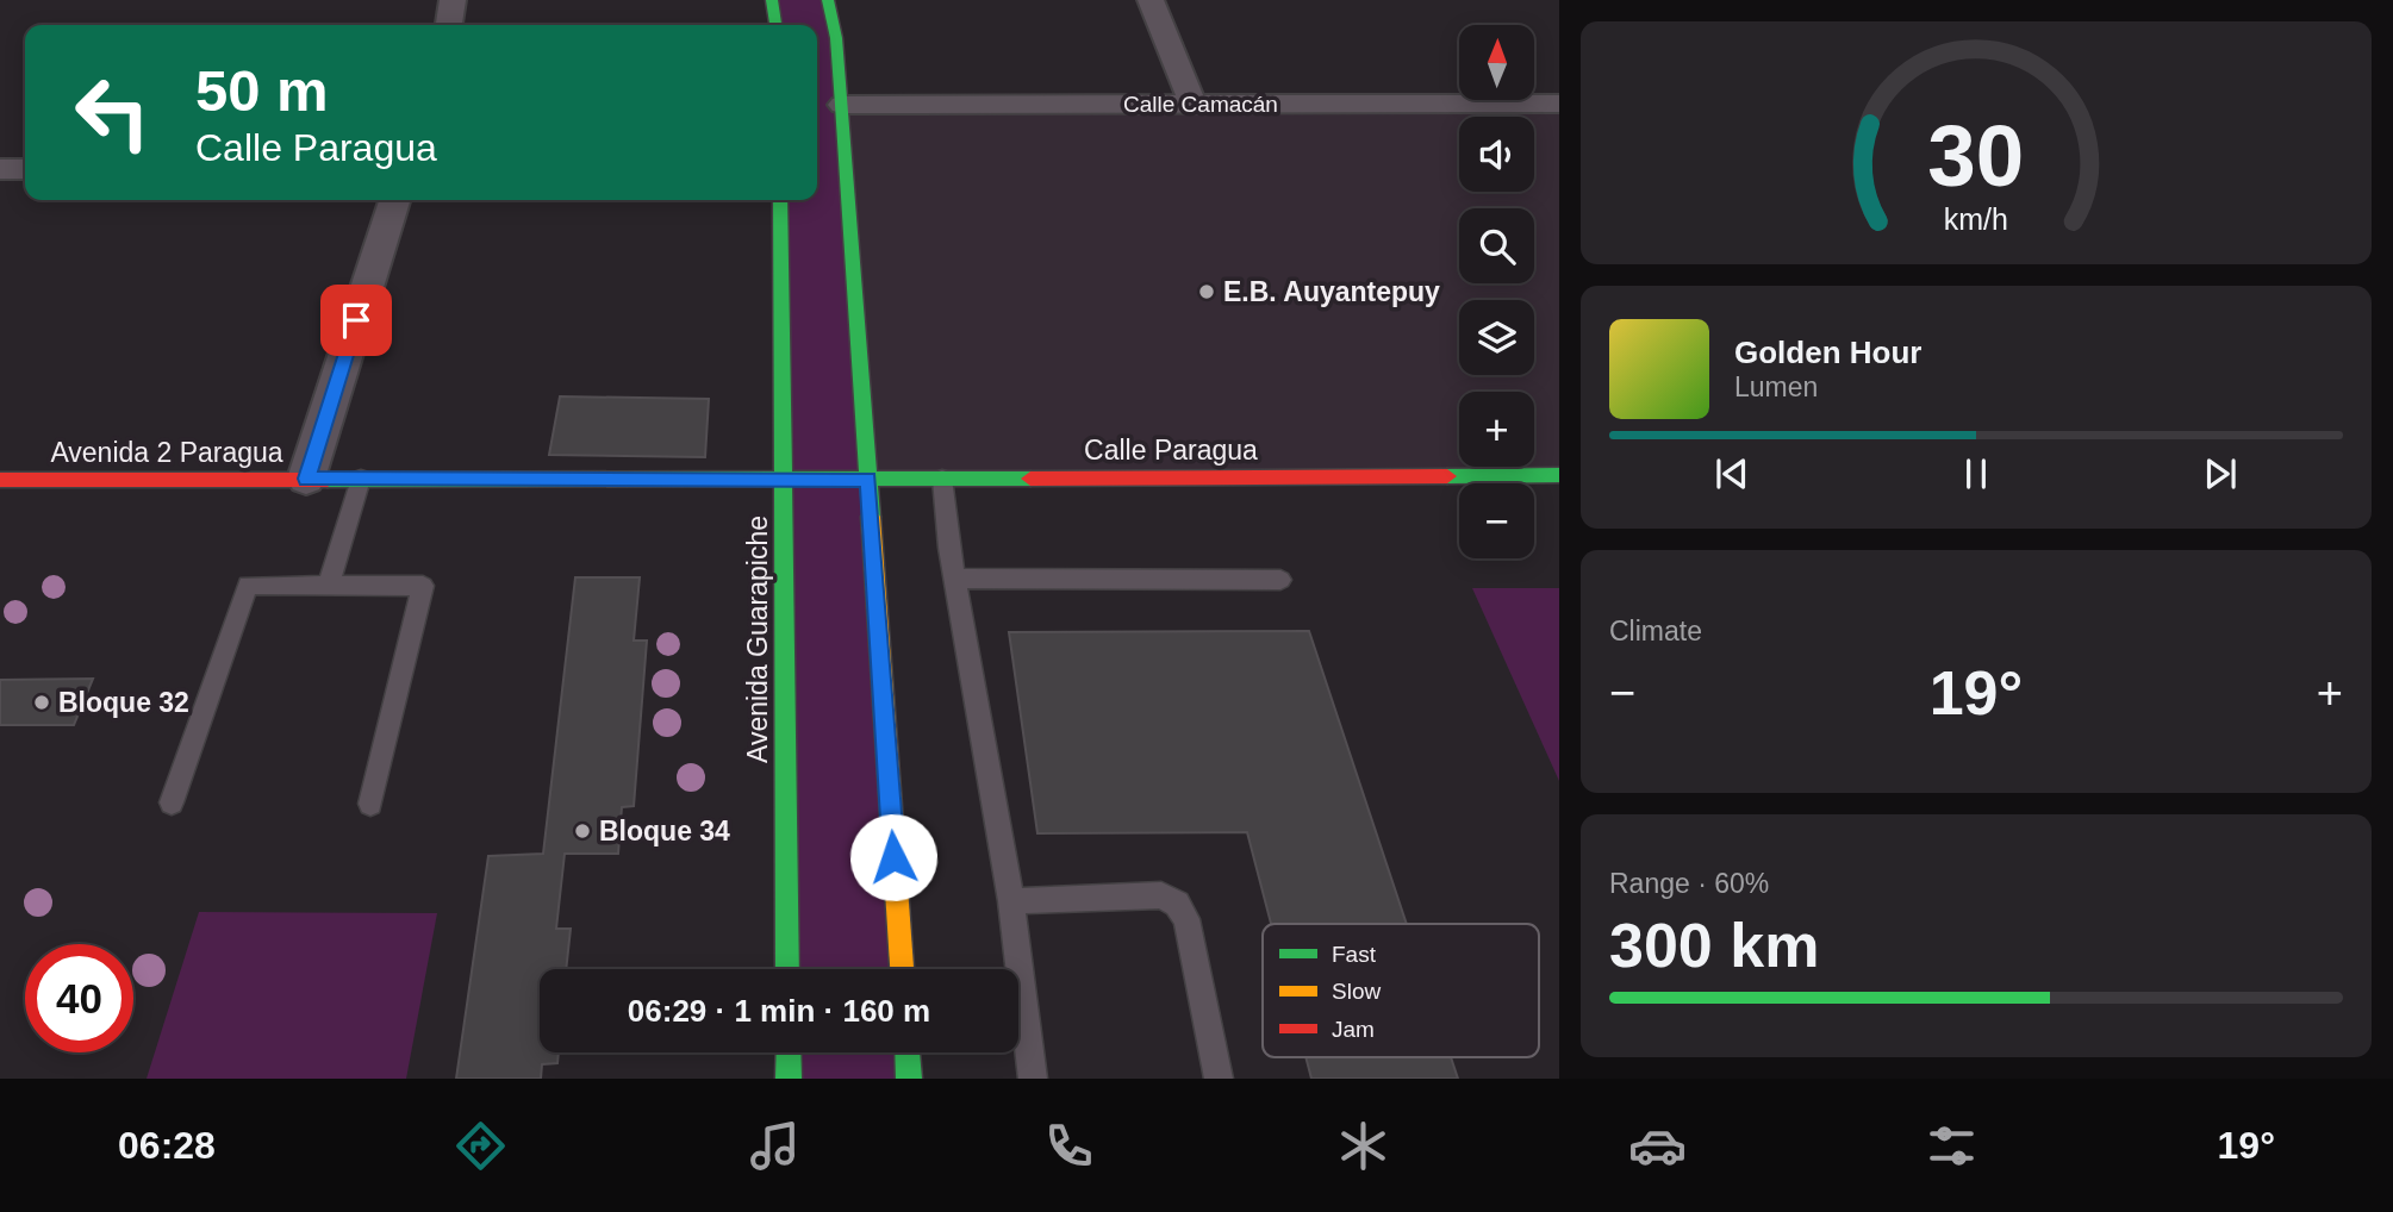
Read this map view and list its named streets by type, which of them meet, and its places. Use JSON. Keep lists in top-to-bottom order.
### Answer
{
  "streets": {
    "street": [
      "Calle Camacán",
      "Calle Paragua",
      "Avenida 2 Paragua",
      "Avenida Guarapiche"
    ]
  },
  "crossings": [
    ["Calle Paragua", "Avenida 2 Paragua"],
    ["Calle Paragua", "Avenida Guarapiche"],
    ["Avenida 2 Paragua", "Avenida Guarapiche"]
  ],
  "places": ["E.B. Auyantepuy", "Bloque 32", "Bloque 34"],
  "legend": ["Fast", "Slow", "Jam"],
  "north": "top",
  "page": {
    "map_buttons": ["+", "−"],
    "turn": ["50 m", "Calle Paragua"],
    "song": ["Golden Hour", "Lumen"],
    "tile": [
      "Climate",
      ["Range · 60%", "300 km"]
    ],
    "heat": ["−", "19°", "+"],
    "limit": "40",
    "trip": "06:29 · 1 min · 160 m",
    "tabs": ["06:28", "19°"],
    "gauge": ["30", "km/h"]
  }
}
